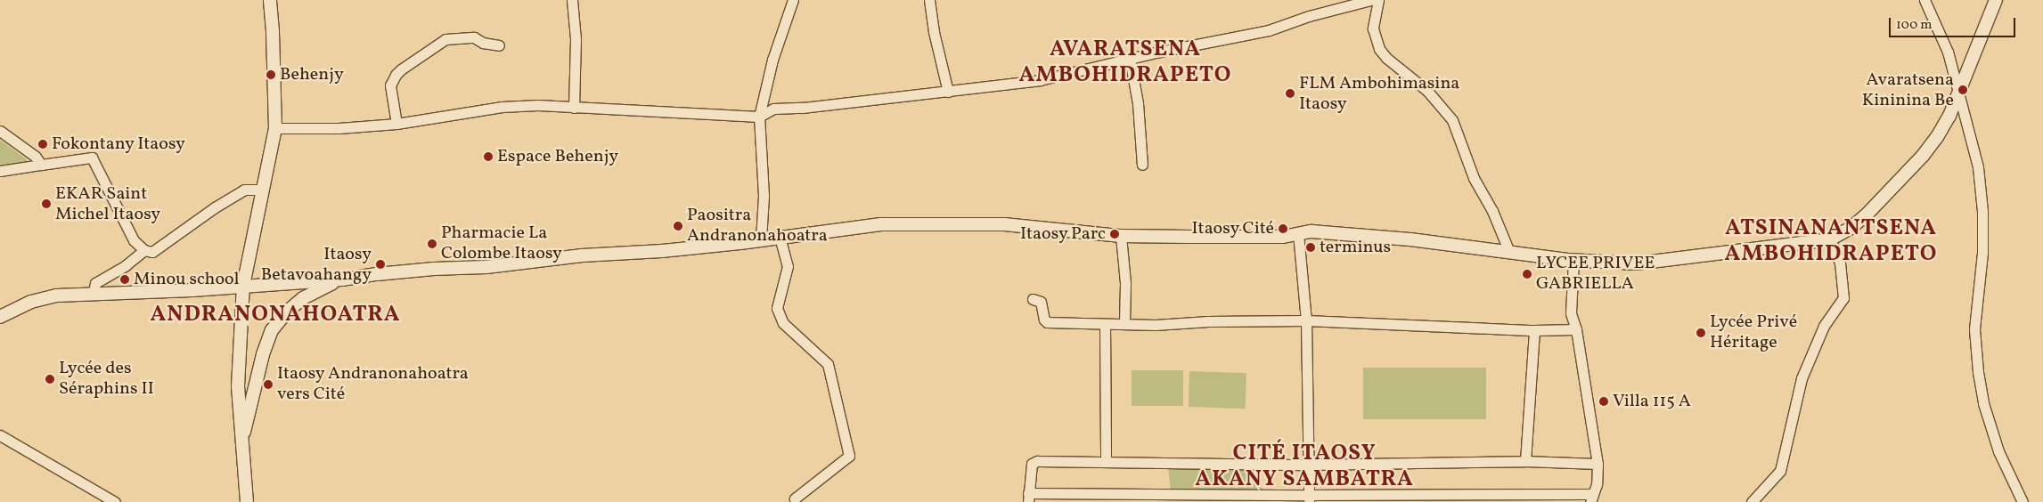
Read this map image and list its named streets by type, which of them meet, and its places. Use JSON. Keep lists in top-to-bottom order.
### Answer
{
  "districts": [
    "AVARATSENA AMBOHIDRAPETO",
    "ATSINANANTSENA AMBOHIDRAPETO",
    "ANDRANONAHOATRA",
    "CITÉ ITAOSY AKANY SAMBATRA"
  ],
  "places": [
    "Behenjy",
    "Avaratsena Kininina Be",
    "FLM Ambohimasina Itaosy",
    "Fokontany Itaosy",
    "Espace Behenjy",
    "EKAR Saint Michel Itaosy",
    "Paositra Andranonahoatra",
    "Itaosy Cité",
    "Itaosy Parc",
    "Pharmacie La Colombe Itaosy",
    "terminus",
    "Itaosy Betavoahangy",
    "LYCEE PRIVEE GABRIELLA",
    "Minou school",
    "Lycée Privé Héritage",
    "Lycée des Séraphins II",
    "Itaosy Andranonahoatra vers Cité",
    "Villa 115 A"
  ],
  "scale_bar": "100 m"
}
